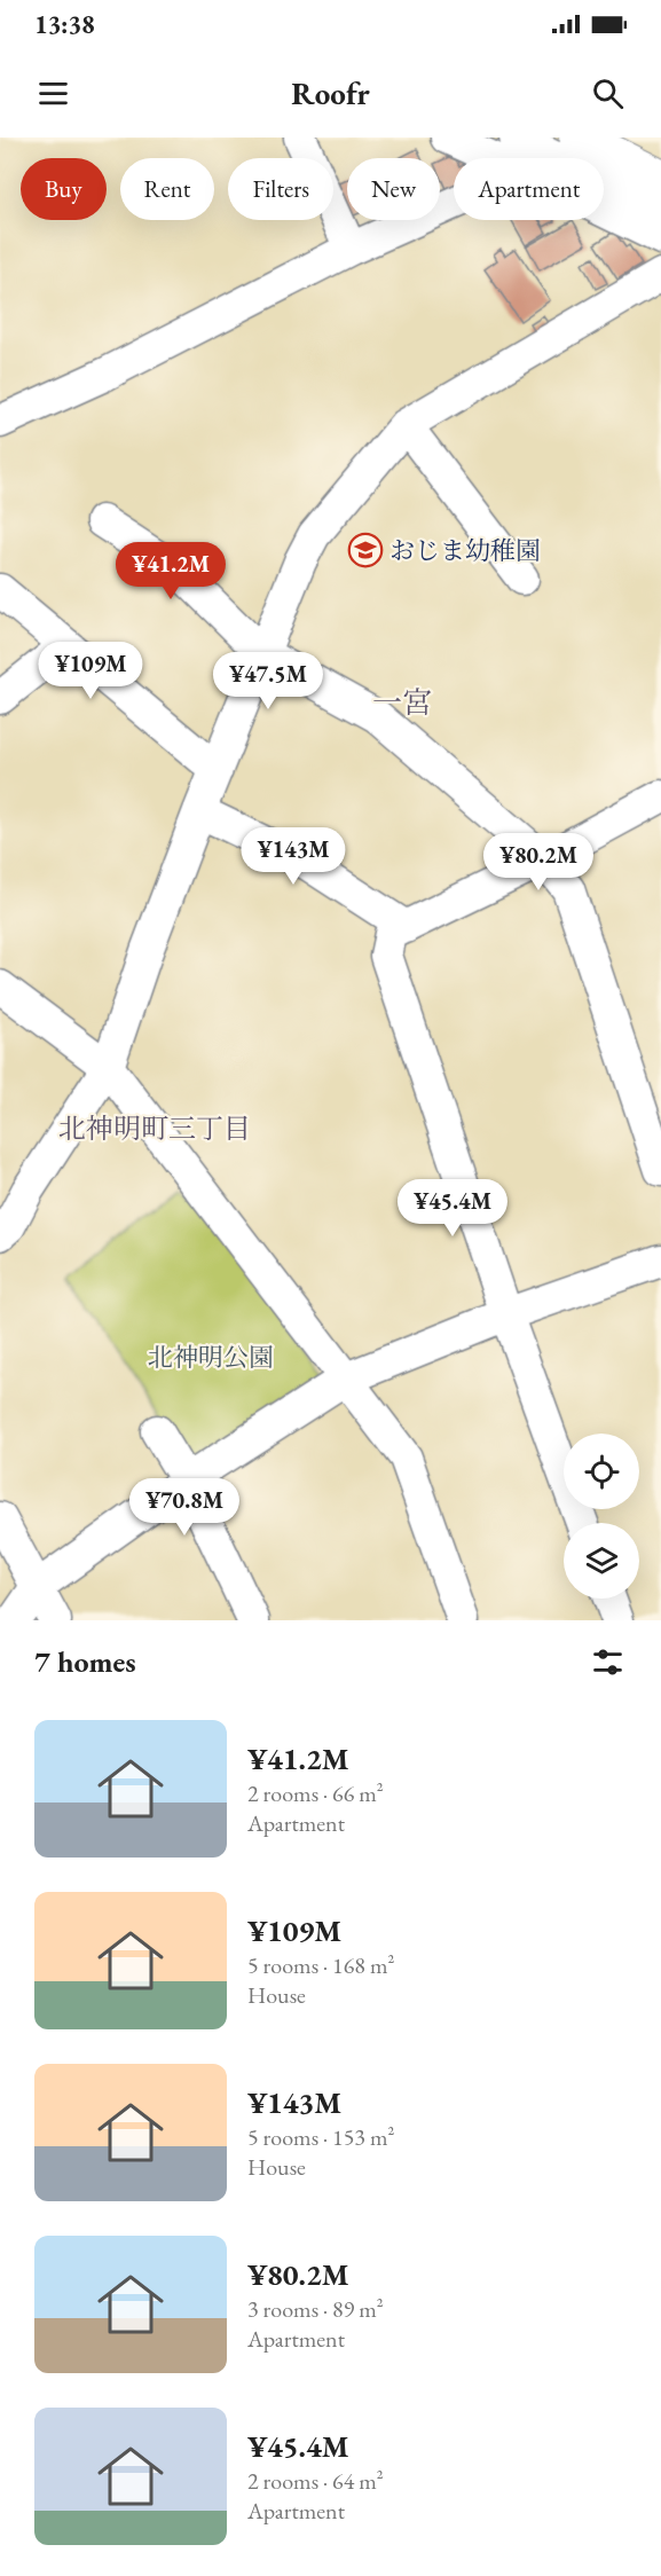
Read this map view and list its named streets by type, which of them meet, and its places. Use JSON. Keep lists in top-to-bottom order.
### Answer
{
  "districts": ["一宮", "北神明町三丁目"],
  "parks": ["北神明公園"],
  "places": {
    "school or university": ["おじま幼稚園"]
  },
  "page": {
    "status": "13:38",
    "header": "Roofr",
    "chip": [
      "Buy",
      "Rent",
      "Filters",
      "New",
      "Apartment"
    ],
    "price": [
      "¥41.2M",
      "¥109M",
      "¥47.5M",
      "¥143M",
      "¥80.2M",
      "¥45.4M",
      "¥70.8M"
    ],
    "heading": "7 homes",
    "list": [
      {
        "name": "¥41.2M",
        "note": "2 rooms · 66 m² · Apartment"
      },
      {
        "name": "¥109M",
        "note": "5 rooms · 168 m² · House"
      },
      {
        "name": "¥143M",
        "note": "5 rooms · 153 m² · House"
      },
      {
        "name": "¥80.2M",
        "note": "3 rooms · 89 m² · Apartment"
      },
      {
        "name": "¥45.4M",
        "note": "2 rooms · 64 m² · Apartment"
      }
    ]
  }
}
